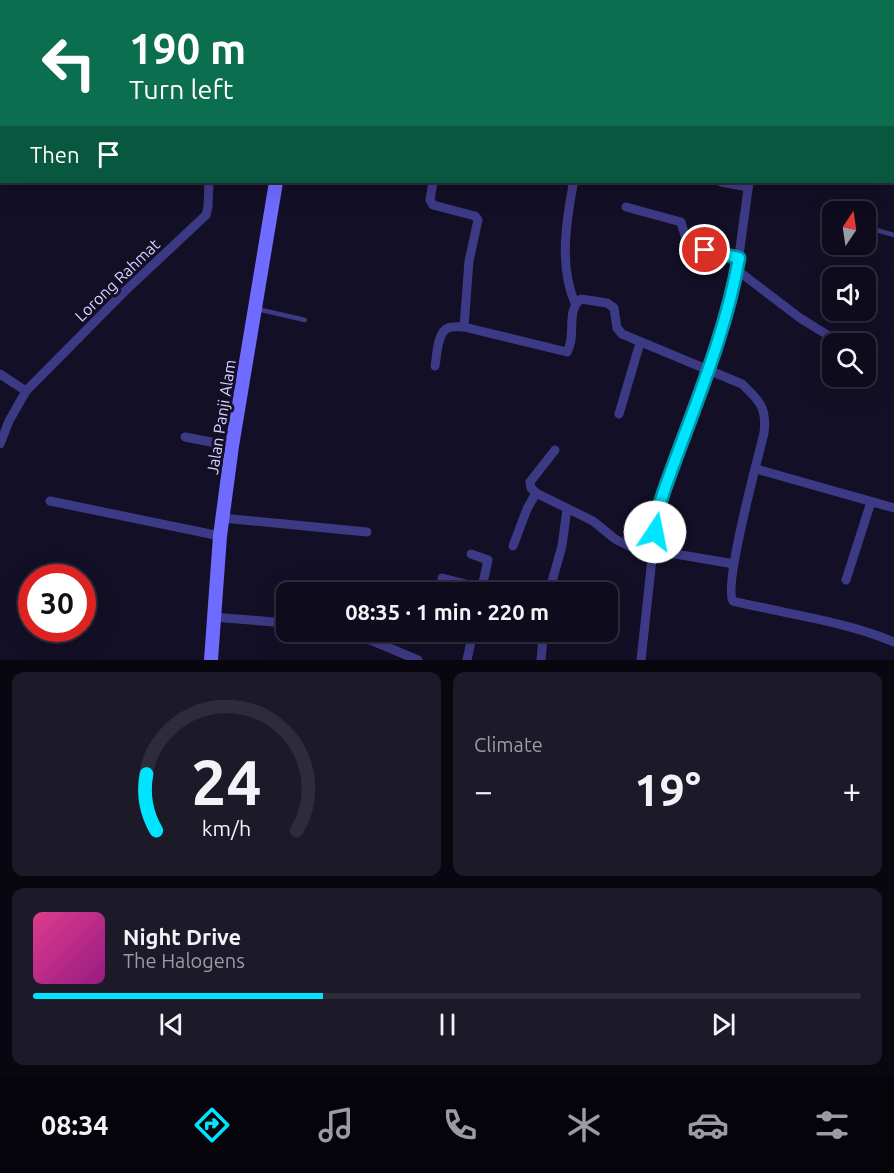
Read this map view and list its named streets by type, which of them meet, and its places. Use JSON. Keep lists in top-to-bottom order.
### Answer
{
  "streets": {
    "main road": ["Jalan Panji Alam"],
    "street": ["Lorong Rahmat"]
  },
  "north": "top",
  "page": {
    "turn": ["190 m", "Turn left"],
    "then": "Then",
    "limit": "30",
    "trip": "08:35 · 1 min · 220 m",
    "tile": "Climate",
    "heat": ["−", "19°", "+"],
    "song": ["Night Drive", "The Halogens"],
    "tabs": "08:34",
    "gauge": ["24", "km/h"]
  }
}
